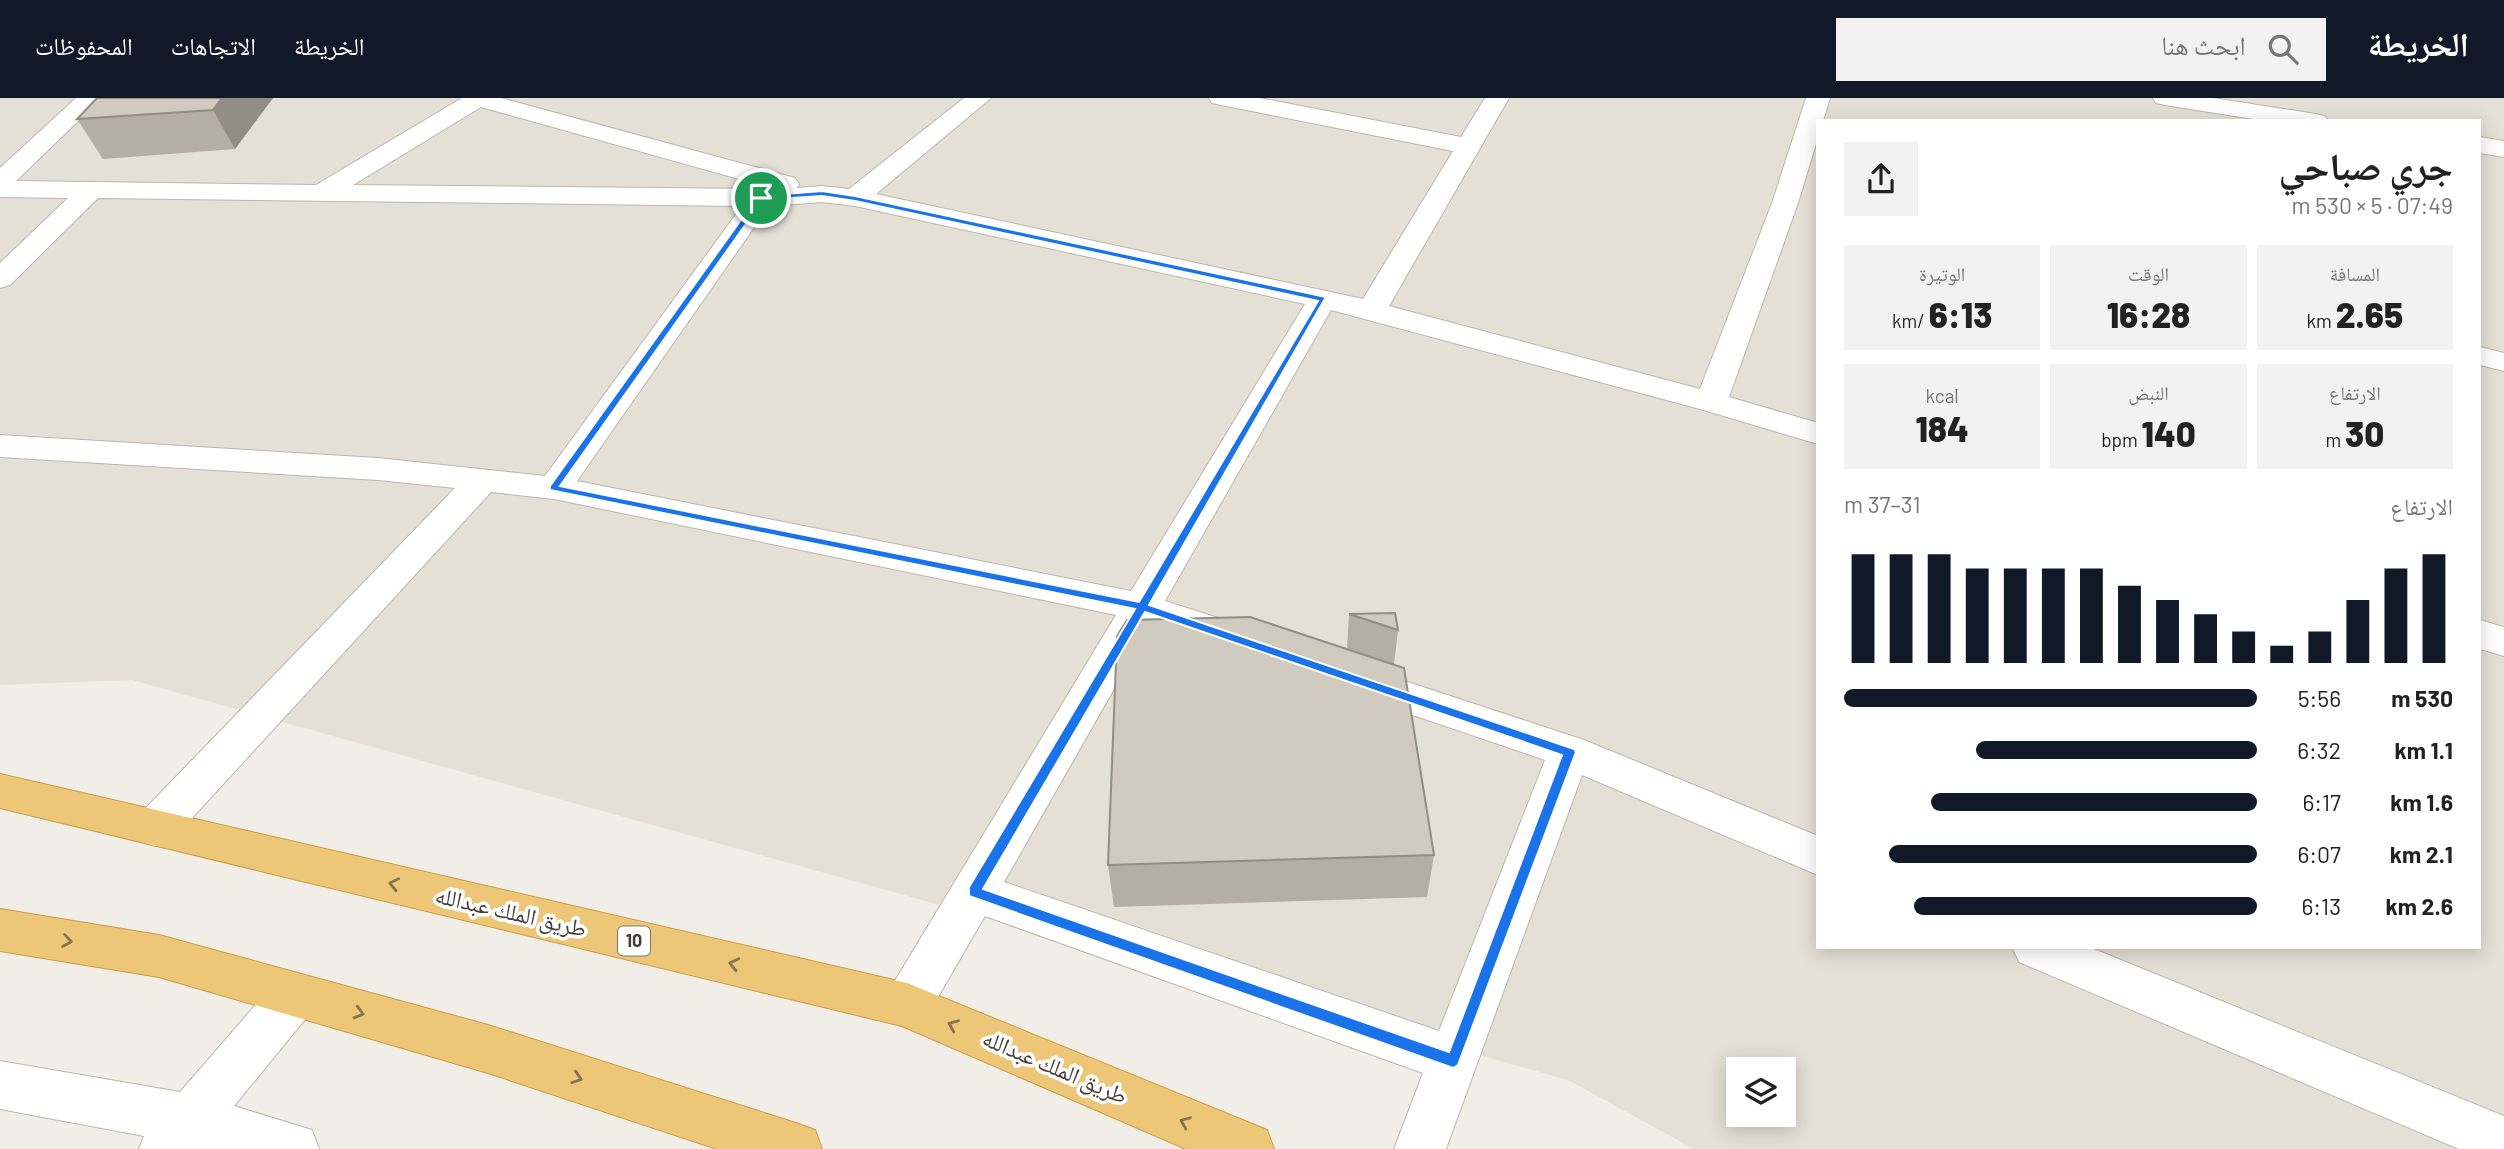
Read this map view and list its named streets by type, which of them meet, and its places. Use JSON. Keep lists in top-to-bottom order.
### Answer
{
  "streets": {
    "highway": ["طريق الملك عبدالله", "10"]
  },
  "page": {
    "header": "الخريطة",
    "search": "ابحث هنا",
    "nav": ["الخريطة", "الاتجاهات", "المحفوظات"],
    "heading": ["جري صباحي", "07:49 · 5 × 530 m"],
    "stats": [
      ["المسافة", "2.65 km"],
      ["الوقت", "16:28"],
      ["الوتيرة", "6:13 /km"],
      ["الارتفاع", "30 m"],
      ["النبض", "140 bpm"],
      ["kcal", "184"]
    ],
    "chart": ["الارتفاع", "31–37 m"],
    "list": [
      {
        "name": "530 m",
        "note": "5:56"
      },
      {
        "name": "1.1 km",
        "note": "6:32"
      },
      {
        "name": "1.6 km",
        "note": "6:17"
      },
      {
        "name": "2.1 km",
        "note": "6:07"
      },
      {
        "name": "2.6 km",
        "note": "6:13"
      }
    ]
  }
}
